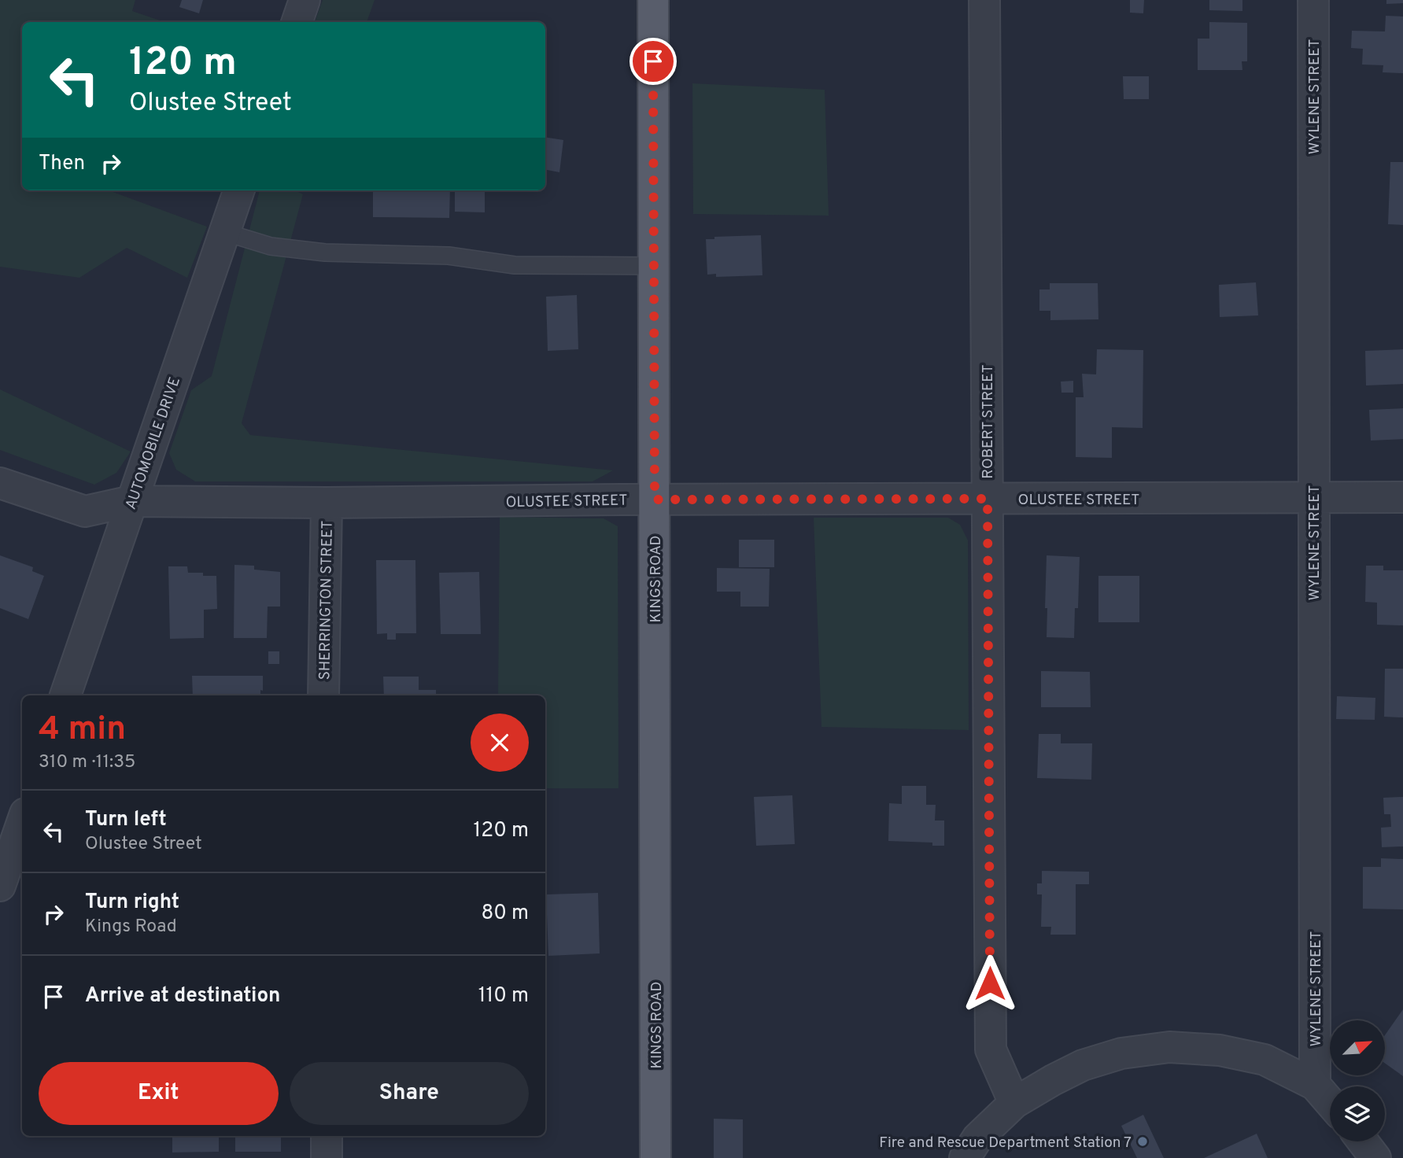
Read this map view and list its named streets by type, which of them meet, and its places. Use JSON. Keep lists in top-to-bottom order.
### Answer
{
  "streets": {
    "main road": ["KINGS ROAD"],
    "street": [
      "WYLENE STREET",
      "ROBERT STREET",
      "AUTOMOBILE DRIVE",
      "OLUSTEE STREET",
      "SHERRINGTON STREET"
    ]
  },
  "crossings": [
    ["WYLENE STREET", "OLUSTEE STREET"],
    ["ROBERT STREET", "OLUSTEE STREET"],
    ["AUTOMOBILE DRIVE", "OLUSTEE STREET"],
    ["OLUSTEE STREET", "KINGS ROAD"],
    ["OLUSTEE STREET", "SHERRINGTON STREET"]
  ],
  "places": ["Fire and Rescue Department Station 7"],
  "north": "top right",
  "page": {
    "turn": ["120 m", "Olustee Street"],
    "then": "Then",
    "heading": ["4 min", "310 m · 11:35"],
    "list": [
      {
        "name": "Turn left",
        "note": "Olustee Street",
        "value": "120 m"
      },
      {
        "name": "Turn right",
        "note": "Kings Road",
        "value": "80 m"
      },
      {
        "name": "Arrive at destination",
        "value": "110 m"
      }
    ],
    "buttons": ["Exit", "Share"]
  }
}
